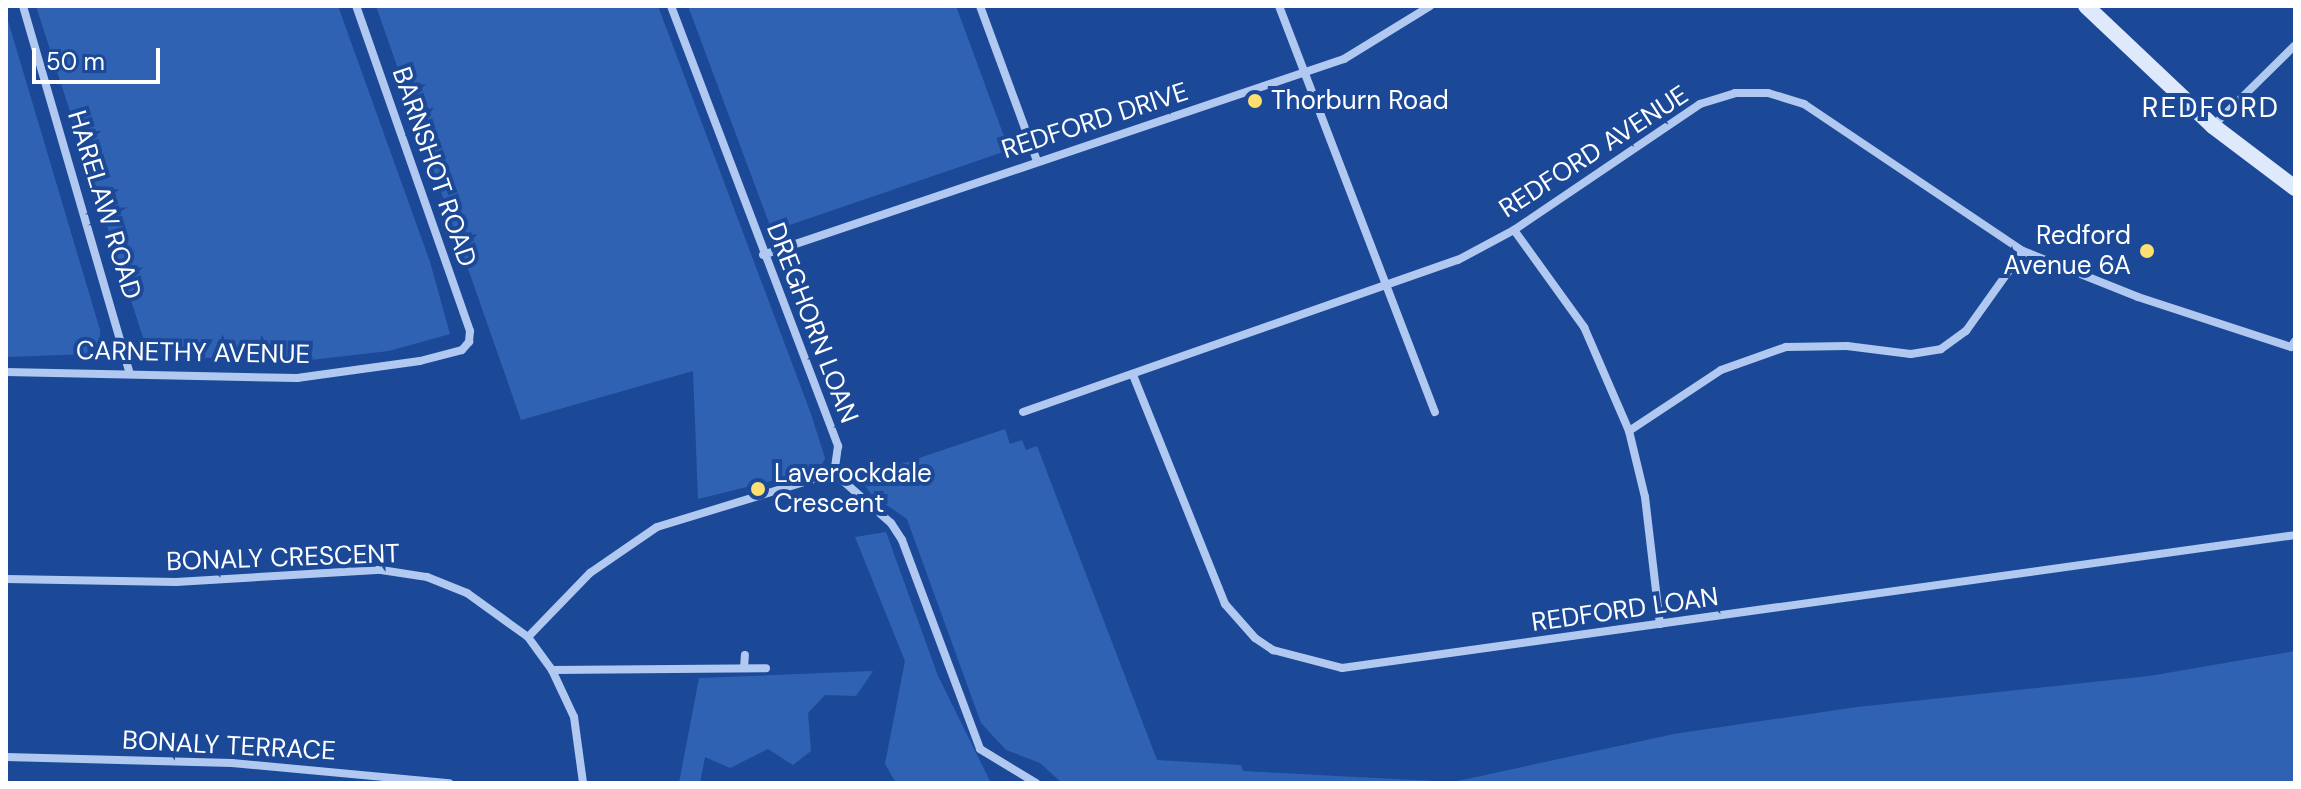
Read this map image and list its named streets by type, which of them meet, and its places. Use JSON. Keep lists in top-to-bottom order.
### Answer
{
  "streets": {
    "street": [
      "REDFORD DRIVE",
      "REDFORD AVENUE",
      "BARNSHOT ROAD",
      "HARELAW ROAD",
      "DREGHORN LOAN",
      "CARNETHY AVENUE",
      "BONALY CRESCENT",
      "REDFORD LOAN",
      "BONALY TERRACE"
    ]
  },
  "crossings": [
    ["REDFORD DRIVE", "DREGHORN LOAN"],
    ["REDFORD AVENUE", "REDFORD LOAN"],
    ["BARNSHOT ROAD", "CARNETHY AVENUE"],
    ["HARELAW ROAD", "CARNETHY AVENUE"]
  ],
  "districts": ["REDFORD"],
  "places": ["Thorburn Road", "Redford Avenue 6A", "Laverockdale Crescent"],
  "scale_bar": "50 m"
}
